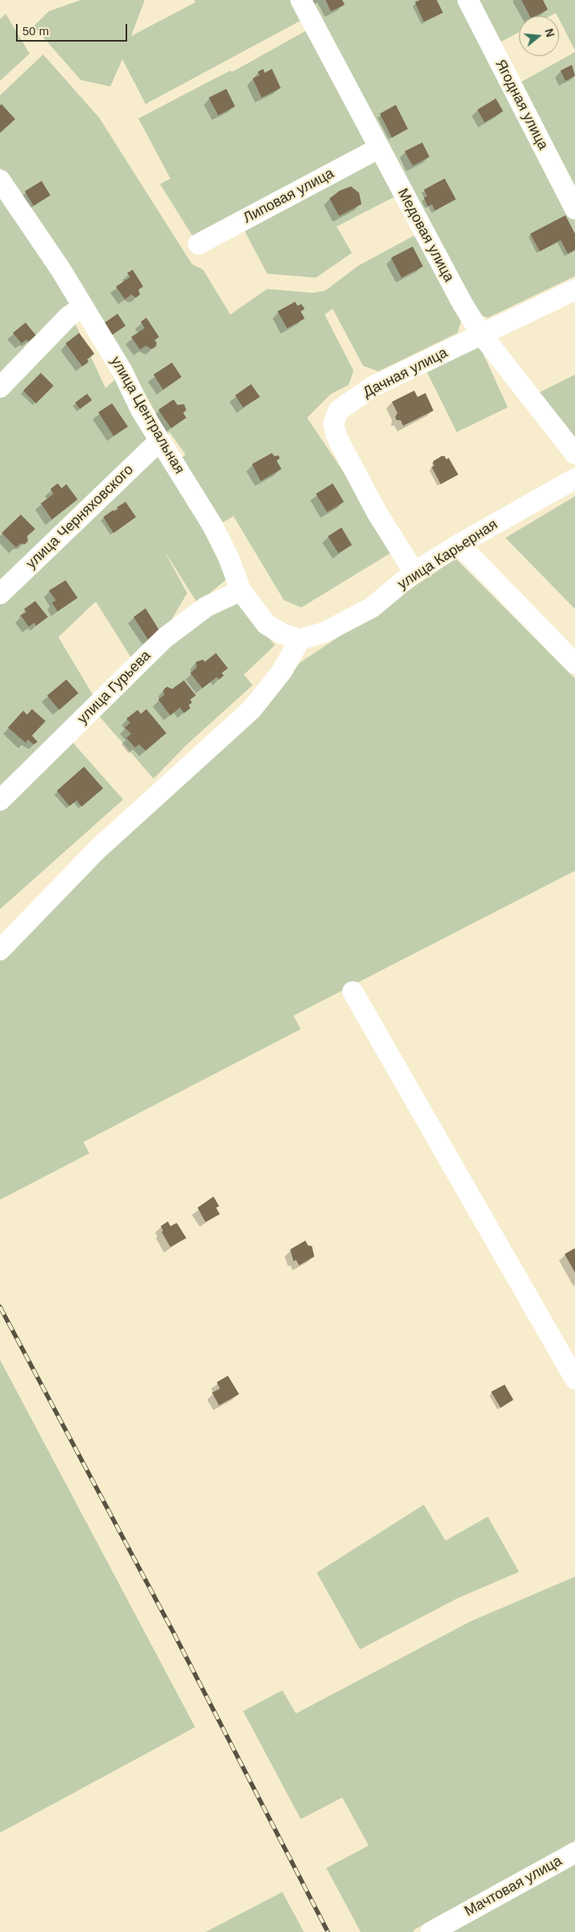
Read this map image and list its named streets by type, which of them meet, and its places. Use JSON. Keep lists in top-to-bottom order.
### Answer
{
  "streets": {
    "street": [
      "Ягодная улица",
      "Липовая улица",
      "Медовая улица",
      "Дачная улица",
      "улица Центральная",
      "улица Черняховского",
      "улица Карьерная",
      "улица Гурьева",
      "Мачтовая улица"
    ]
  },
  "crossings": [
    ["Липовая улица", "Медовая улица"],
    ["Медовая улица", "Дачная улица"],
    ["Дачная улица", "улица Карьерная"],
    ["улица Центральная", "улица Черняховского"],
    ["улица Центральная", "улица Карьерная"],
    ["улица Центральная", "улица Гурьева"]
  ],
  "scale_bar": "50 m",
  "north": "right"
}
